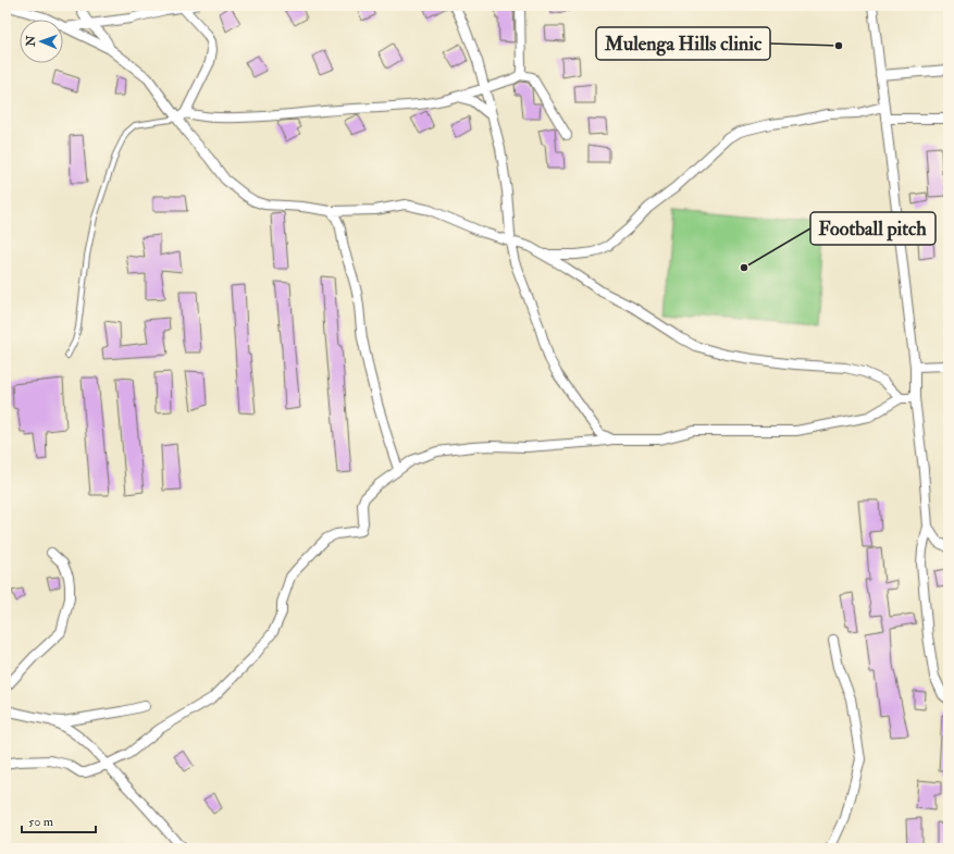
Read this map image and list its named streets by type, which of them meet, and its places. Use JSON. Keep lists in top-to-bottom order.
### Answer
{
  "places": ["Mulenga Hills clinic", "Football pitch"],
  "scale_bar": "50 m",
  "north": "left"
}
